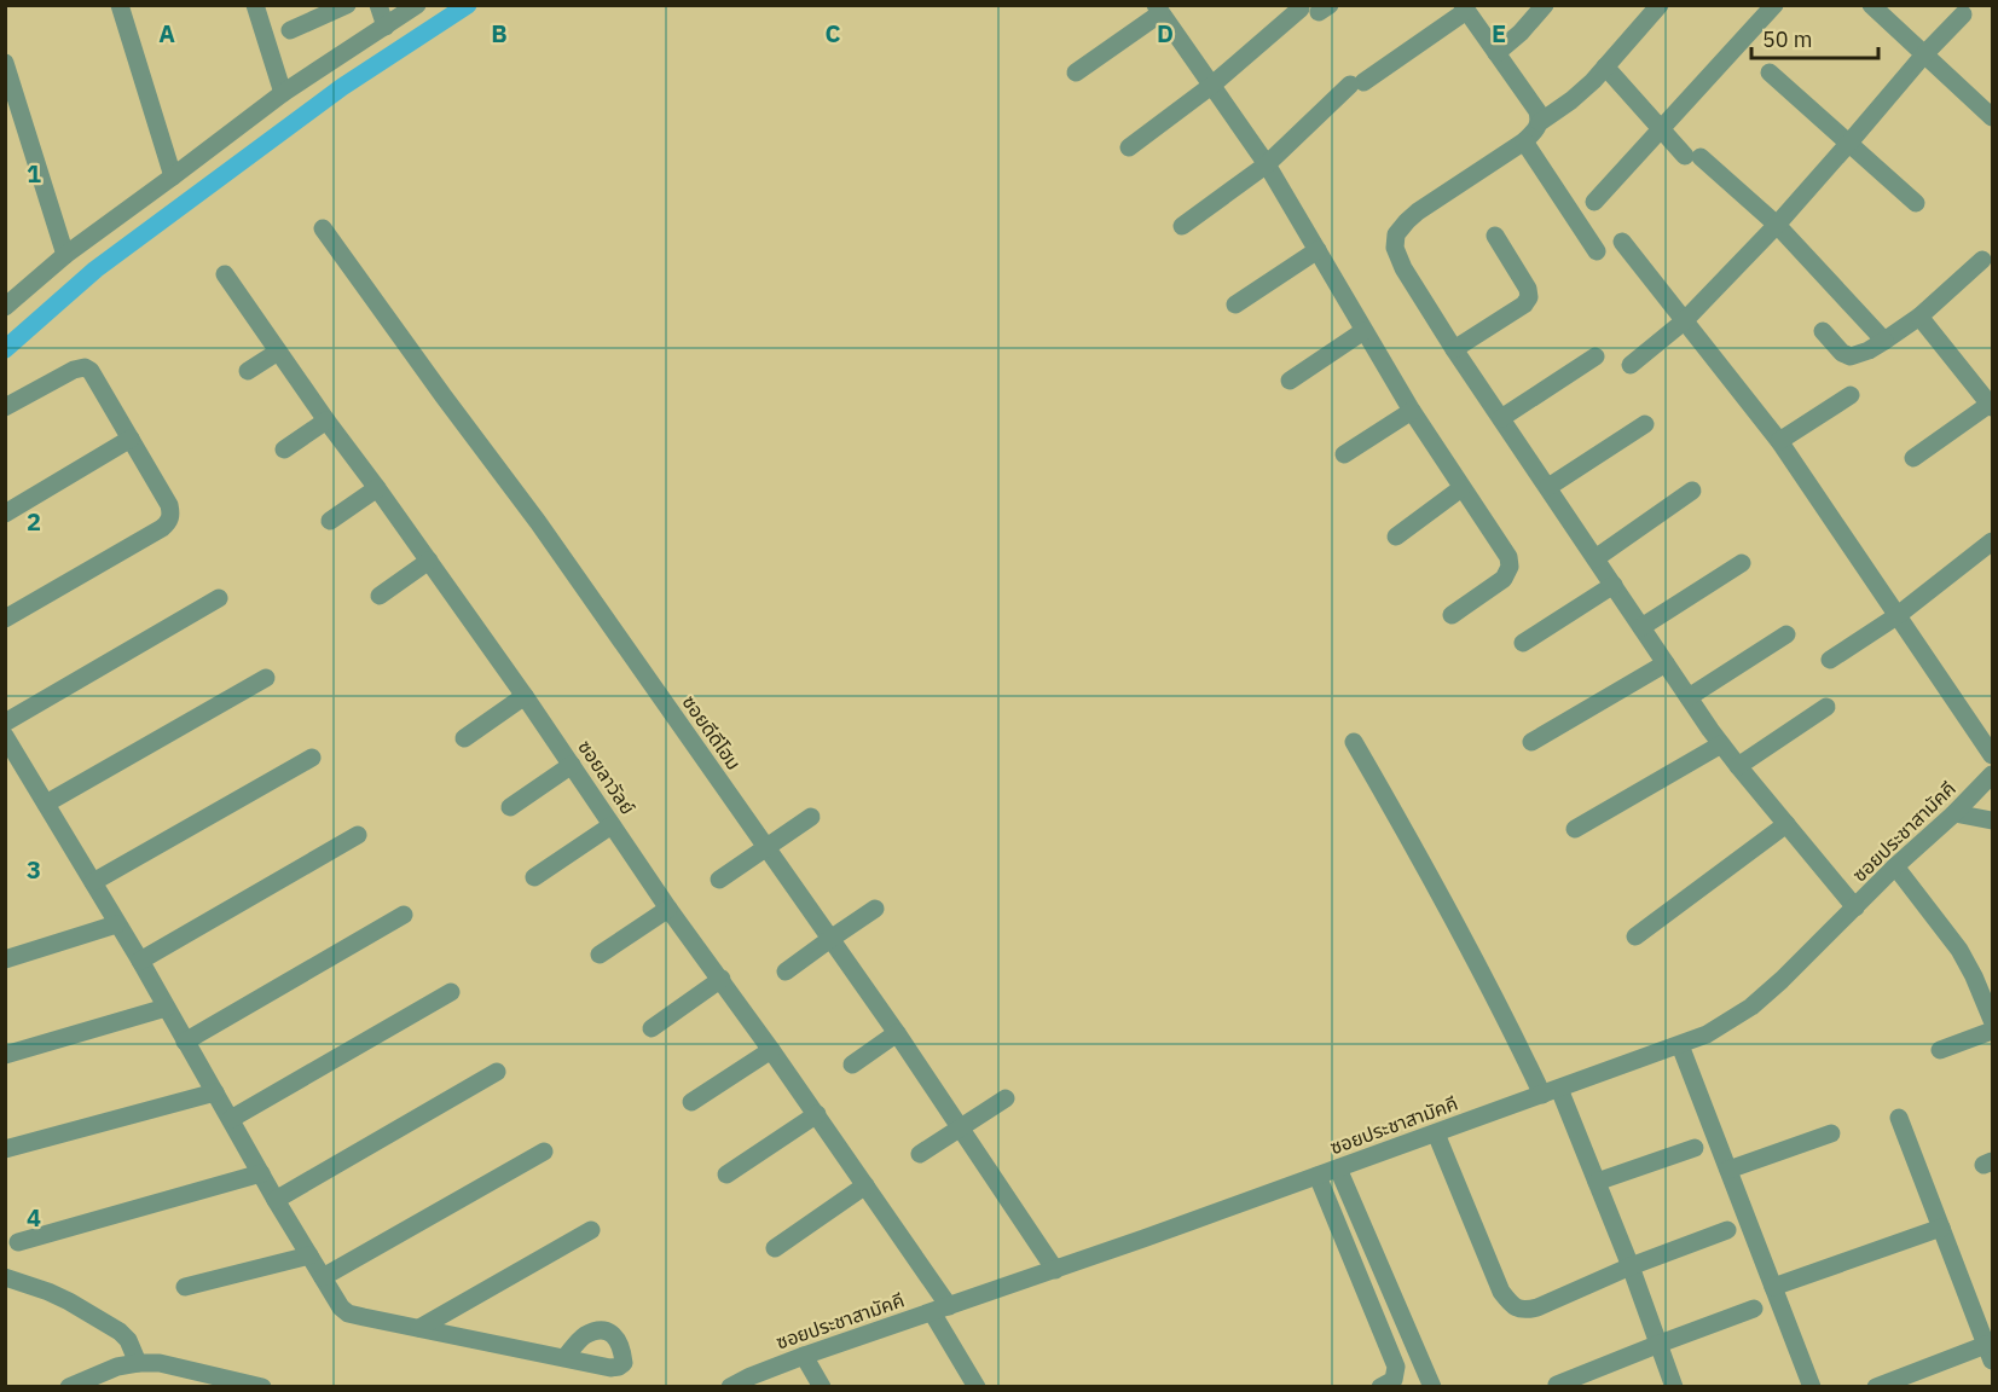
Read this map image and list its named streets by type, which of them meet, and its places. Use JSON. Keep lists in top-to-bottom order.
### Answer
{
  "streets": {
    "street": ["ซอยดีดีโฮม", "ซอยลาวัลย์", "ซอยประชาสามัคคี"]
  },
  "crossings": [
    ["ซอยดีดีโฮม", "ซอยประชาสามัคคี"],
    ["ซอยลาวัลย์", "ซอยประชาสามัคคี"]
  ],
  "scale_bar": "50 m",
  "grid": {
    "columns": [
      "A",
      "B",
      "C",
      "D",
      "E"
    ],
    "rows": [
      "1",
      "2",
      "3",
      "4"
    ]
  }
}
